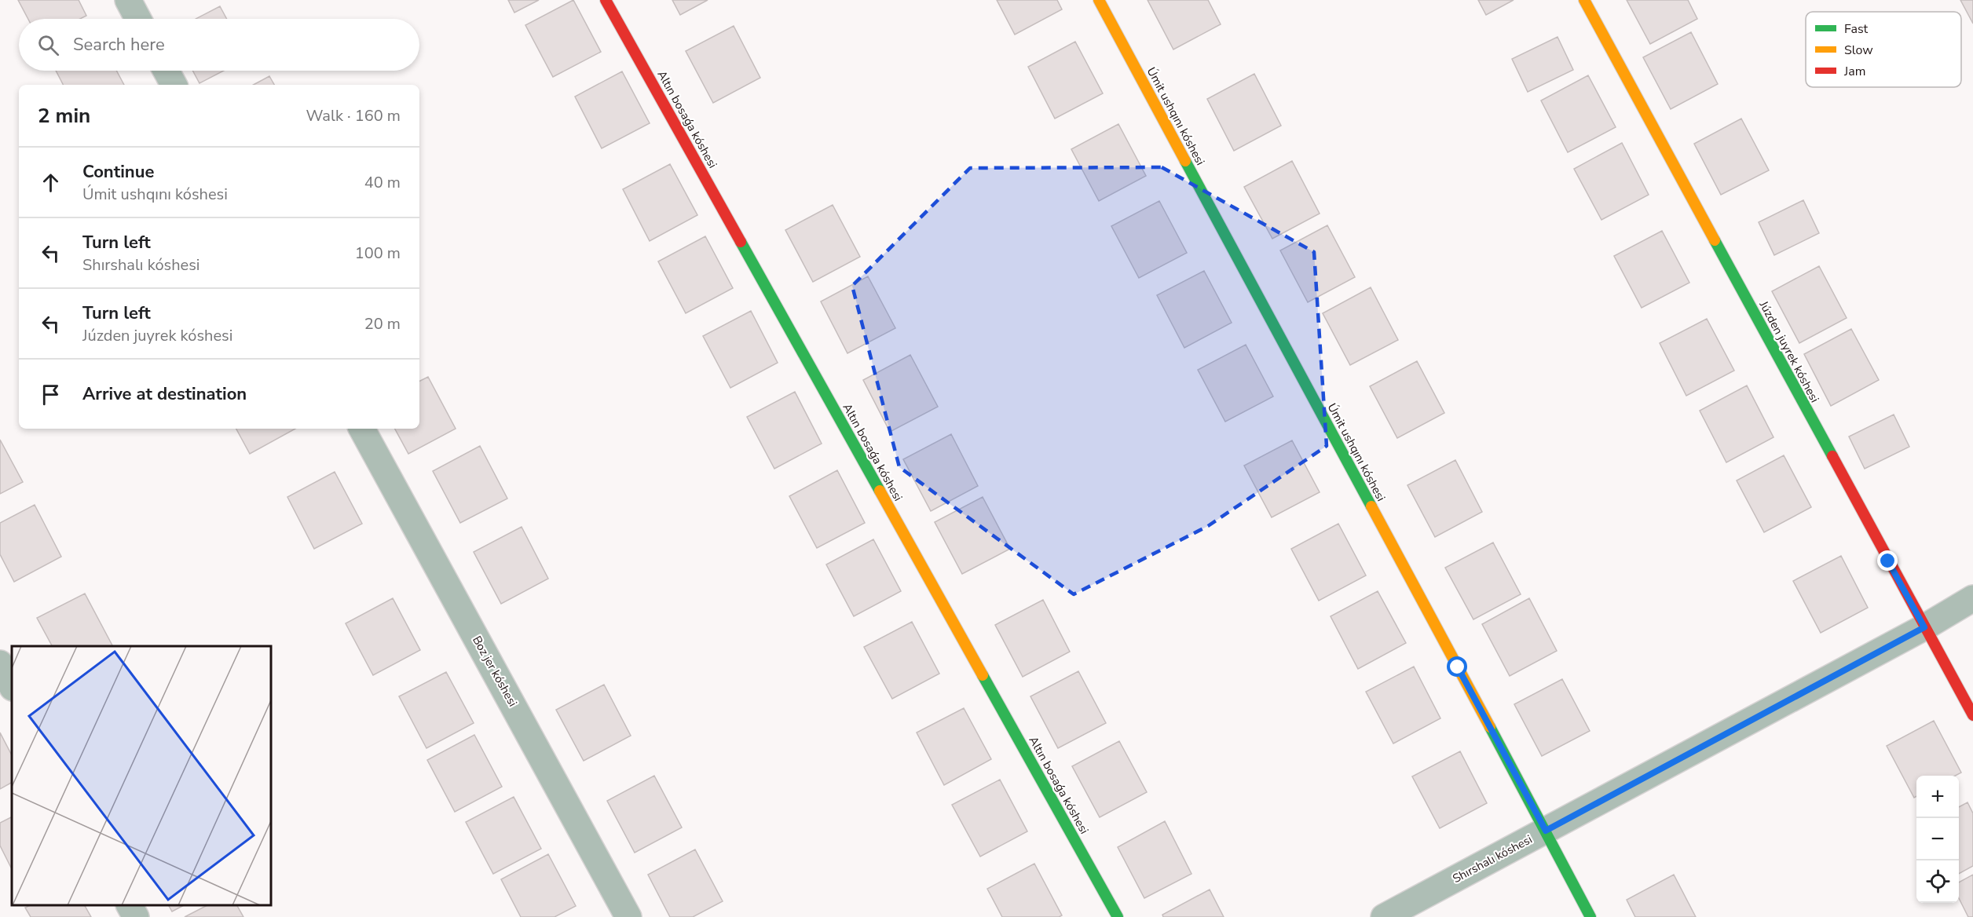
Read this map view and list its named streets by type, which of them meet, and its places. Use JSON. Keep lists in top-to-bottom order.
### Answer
{
  "streets": {
    "street": [
      "Úmit ushqını kóshesi",
      "Altın bosaǵa kóshesi",
      "Júzden juyrek kóshesi",
      "Boz jer kóshesi",
      "Shırshalı kóshesi"
    ]
  },
  "crossings": [
    ["Úmit ushqını kóshesi", "Shırshalı kóshesi"],
    ["Júzden juyrek kóshesi", "Shırshalı kóshesi"]
  ],
  "legend": ["Fast", "Slow", "Jam"],
  "page": {
    "search": "Search here",
    "heading": ["2 min", "Walk · 160 m"],
    "list": [
      ["Continue", "Úmit ushqını kóshesi", "40 m"],
      ["Turn left", "Shırshalı kóshesi", "100 m"],
      ["Turn left", "Júzden juyrek kóshesi", "20 m"],
      "Arrive at destination"
    ],
    "map_buttons": ["+", "−"]
  }
}
